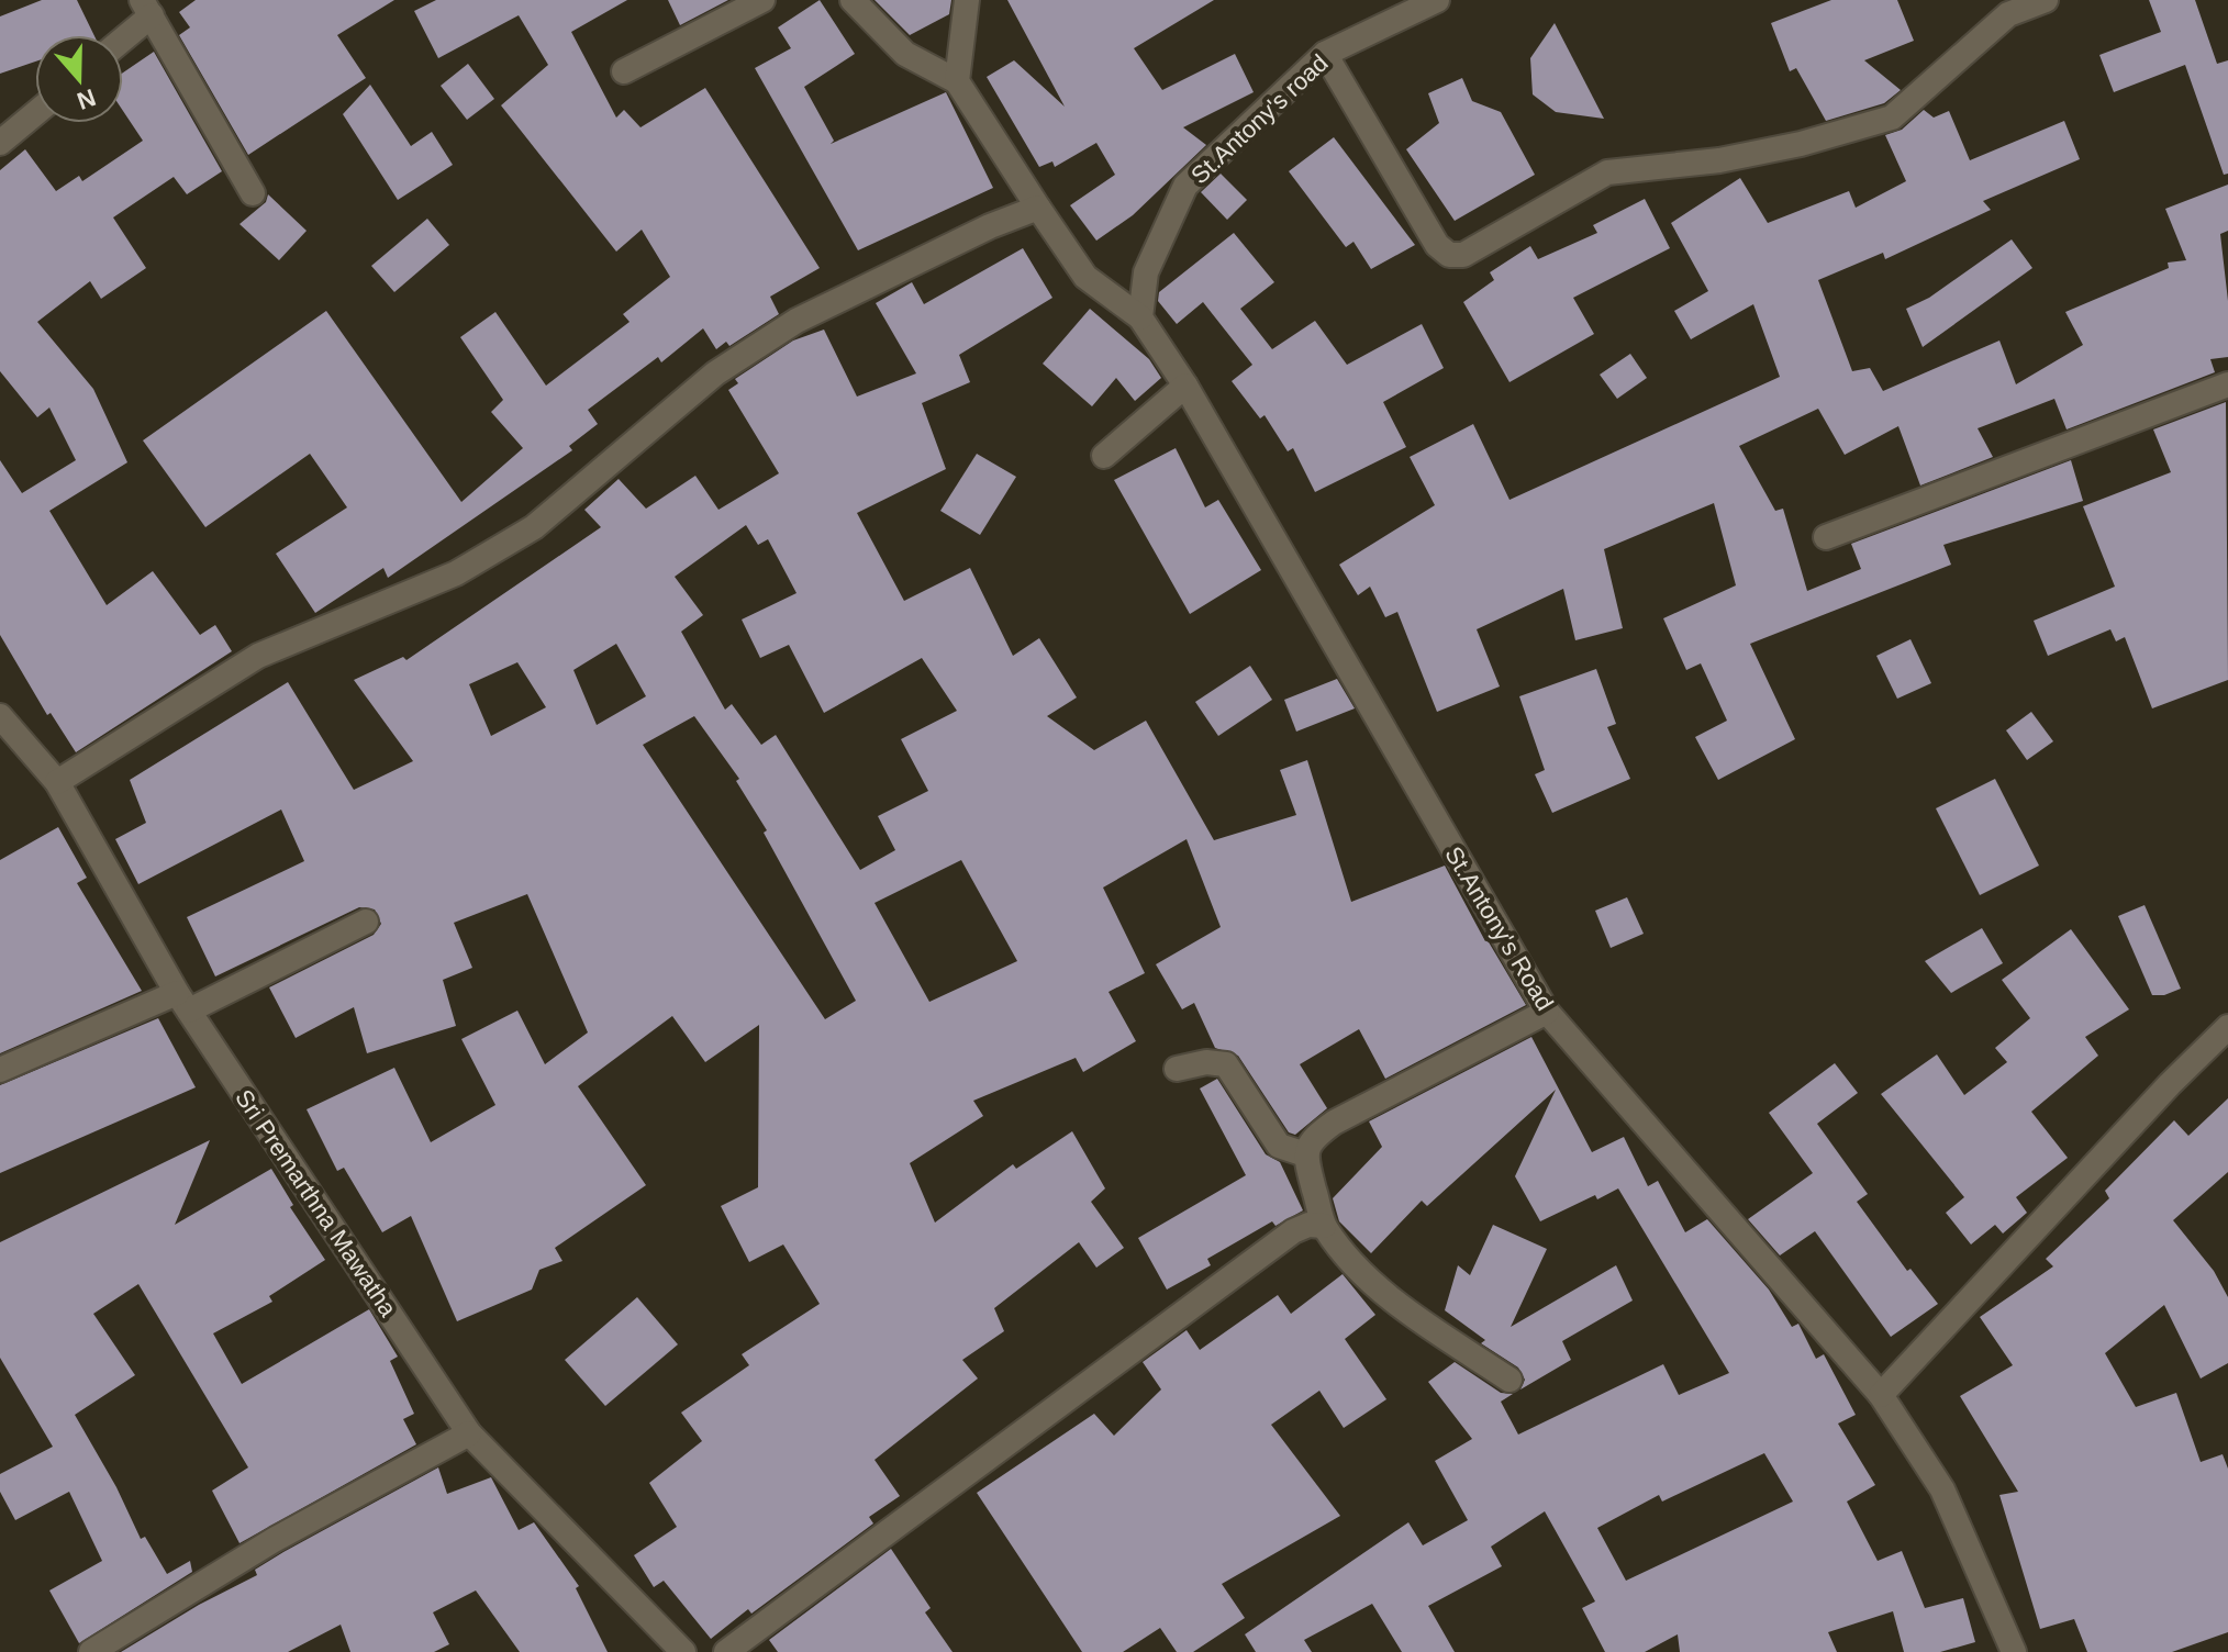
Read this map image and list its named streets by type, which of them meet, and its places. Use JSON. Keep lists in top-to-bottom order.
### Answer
{
  "streets": {
    "street": ["St.Antony's road", "St.Antony's Road", "Sri Premarthna Mawatha"]
  },
  "north": "bottom"
}
